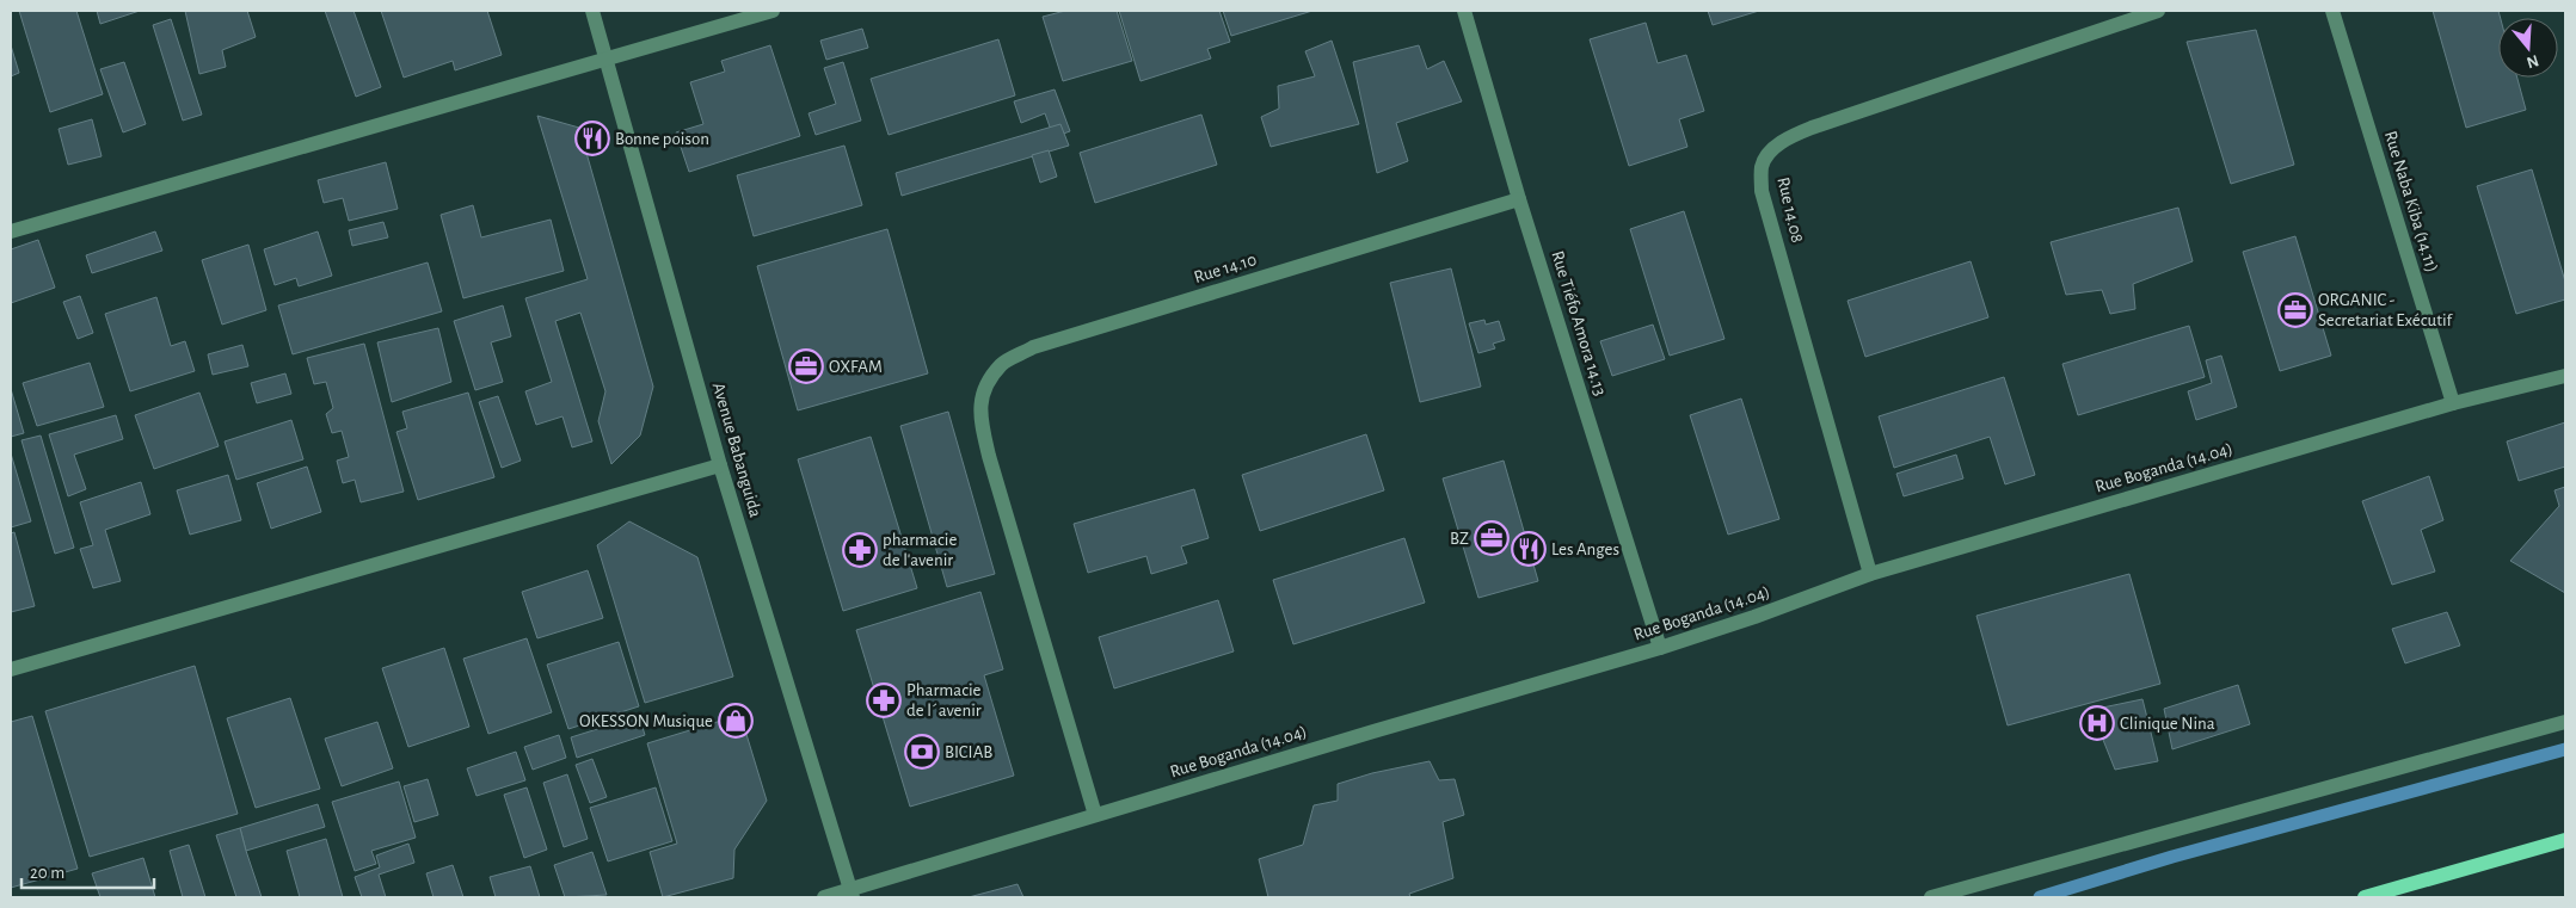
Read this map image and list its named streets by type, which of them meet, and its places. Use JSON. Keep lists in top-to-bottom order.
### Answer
{
  "streets": {
    "street": [
      "Rue Naba Kiba (14.11)",
      "Rue 14.08",
      "Rue 14.10",
      "Rue Tiéfo Amora 14.13",
      "Avenue Babanguida",
      "Rue Boganda (14.04)"
    ]
  },
  "crossings": [
    ["Rue Naba Kiba (14.11)", "Rue Boganda (14.04)"],
    ["Rue 14.08", "Rue Boganda (14.04)"],
    ["Rue 14.10", "Rue Tiéfo Amora 14.13"],
    ["Rue 14.10", "Rue Boganda (14.04)"],
    ["Rue Tiéfo Amora 14.13", "Rue Boganda (14.04)"],
    ["Avenue Babanguida", "Rue Boganda (14.04)"]
  ],
  "places": {
    "restaurant": ["Bonne poison", "Les Anges"],
    "office": ["ORGANIC - Secretariat Exécutif", "OXFAM", "BZ"],
    "pharmacy": ["pharmacie de l'avenir", "Pharmacie de l´avenir"],
    "shop": ["OKESSON Musique"],
    "hospital": ["Clinique Nina"],
    "bank": ["BICIAB"]
  },
  "scale_bar": "20 m",
  "north": "bottom"
}
